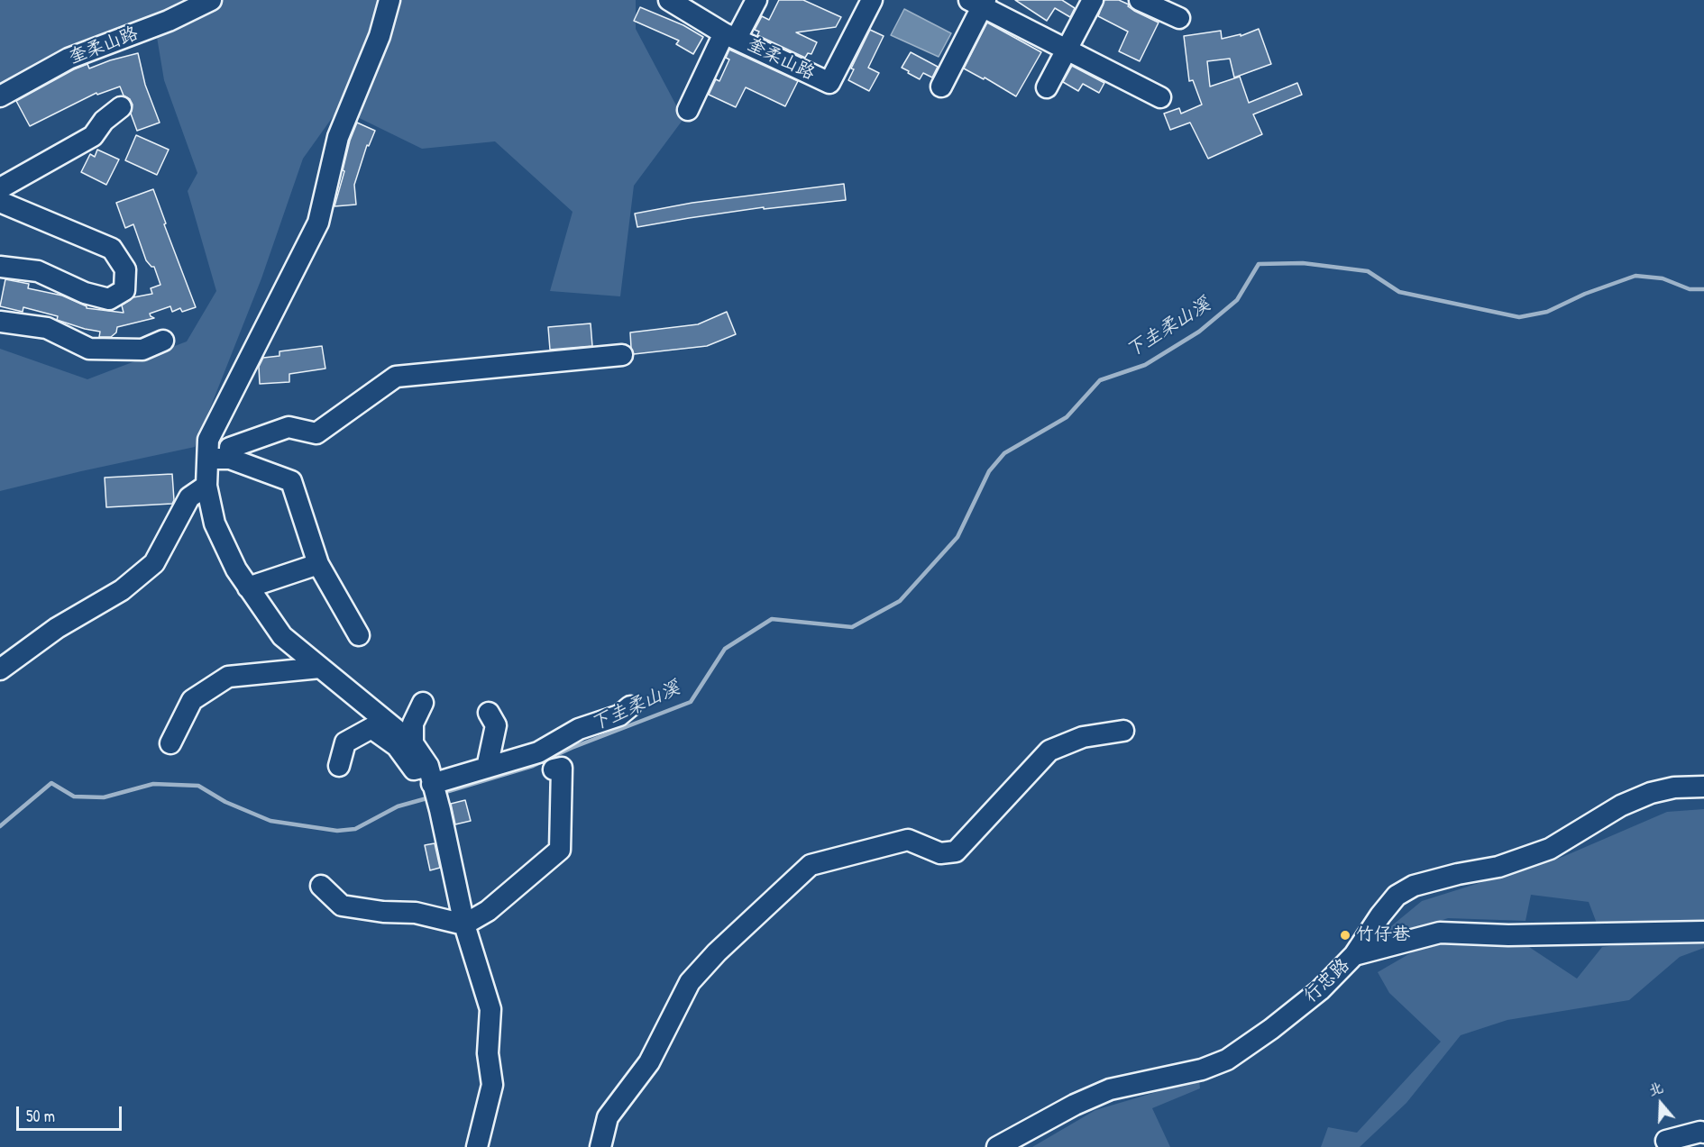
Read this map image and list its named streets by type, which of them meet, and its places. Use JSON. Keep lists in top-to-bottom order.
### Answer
{
  "streets": {
    "street": ["奎柔山路", "行忠路"]
  },
  "water": ["下圭柔山溪"],
  "places": ["竹仔巷"],
  "scale_bar": "50 m",
  "north": "top"
}
